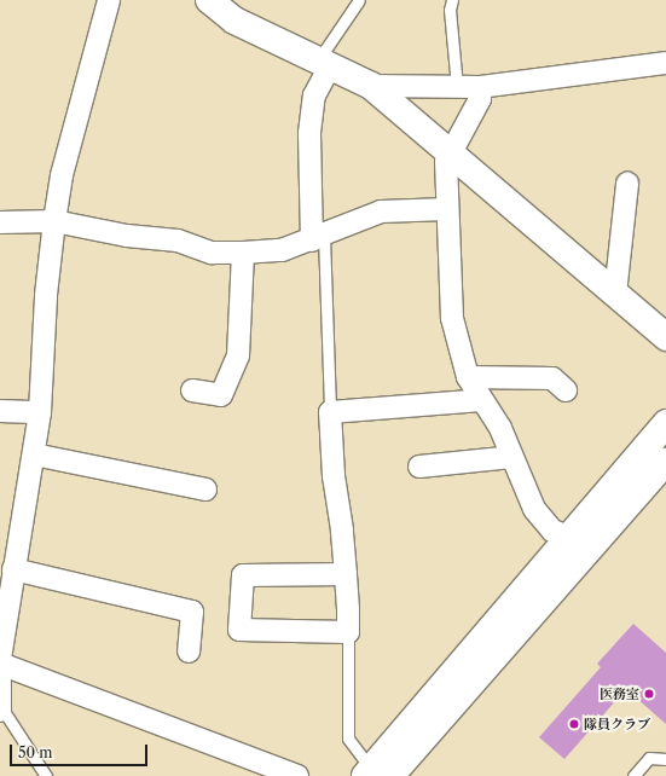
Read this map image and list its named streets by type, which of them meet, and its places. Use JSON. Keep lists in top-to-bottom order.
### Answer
{
  "places": ["医務室", "隊員クラブ"],
  "scale_bar": "50 m"
}
